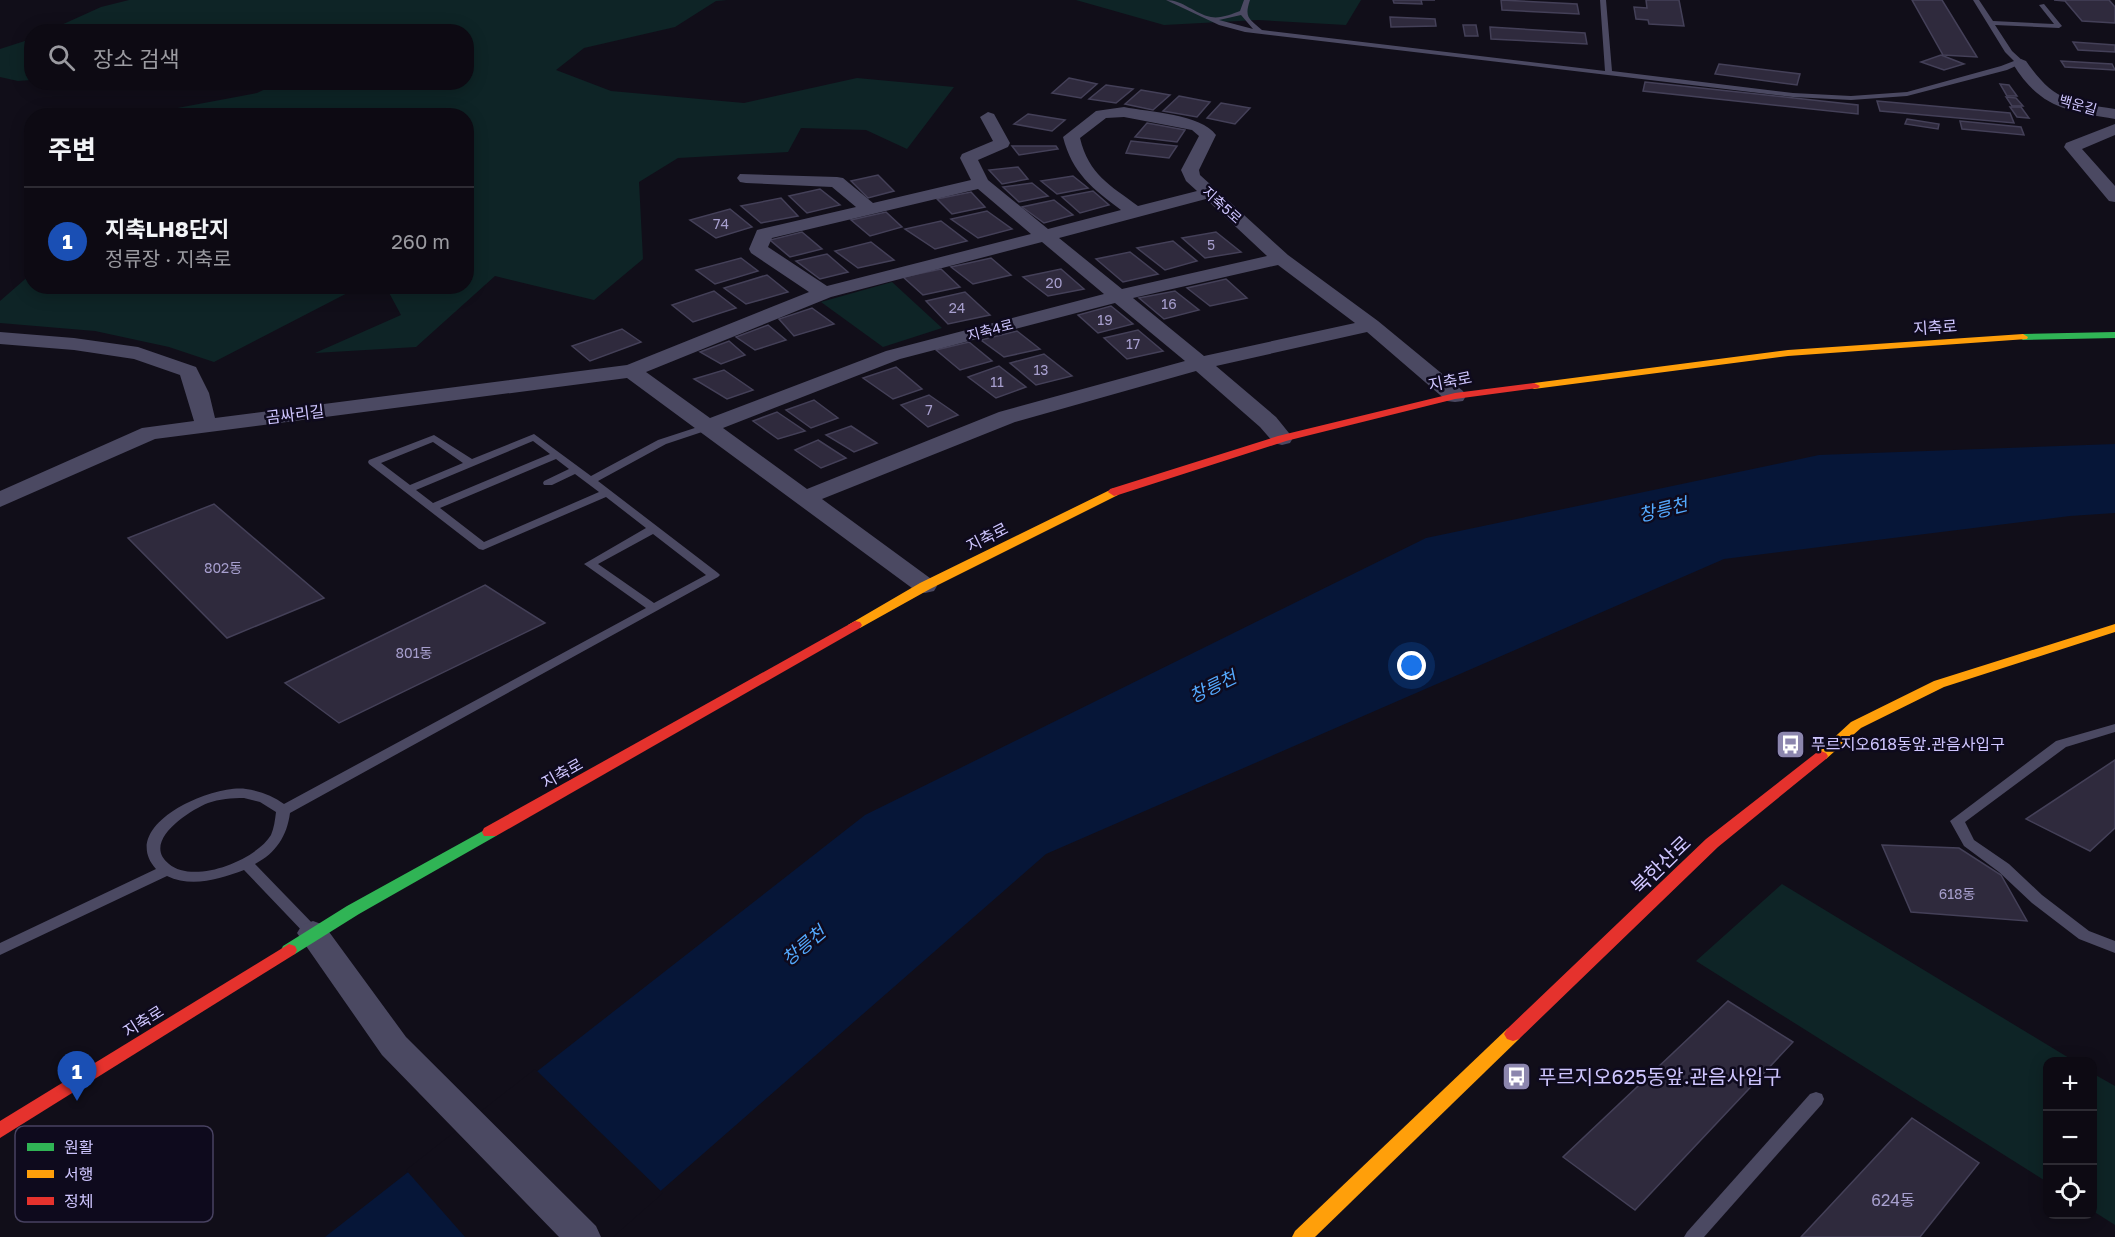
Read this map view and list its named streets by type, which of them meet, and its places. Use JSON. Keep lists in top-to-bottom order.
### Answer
{
  "streets": {
    "street": [
      "백운길",
      "지축5로",
      "지축로",
      "지축4로",
      "곰싸리길",
      "북한산로"
    ]
  },
  "crossings": [
    ["지축5로", "지축로"],
    ["지축5로", "지축4로"]
  ],
  "water": ["창릉천"],
  "places": {
    "bus stop": ["푸르지오618동앞.관음사입구", "푸르지오625동앞.관음사입구"]
  },
  "house_numbers": [
    "74",
    "5",
    "20",
    "16",
    "24",
    "19",
    "17",
    "13",
    "11",
    "7",
    "802동",
    "801동",
    "618동",
    "624동"
  ],
  "legend": ["원활", "서행", "정체"],
  "page": {
    "search": "장소 검색",
    "heading": "주변",
    "list": [
      {
        "mark": "1",
        "name": "지축LH8단지",
        "note": "정류장 · 지축로",
        "value": "260 m"
      }
    ],
    "pins": "1",
    "map_buttons": ["+", "−"]
  }
}
